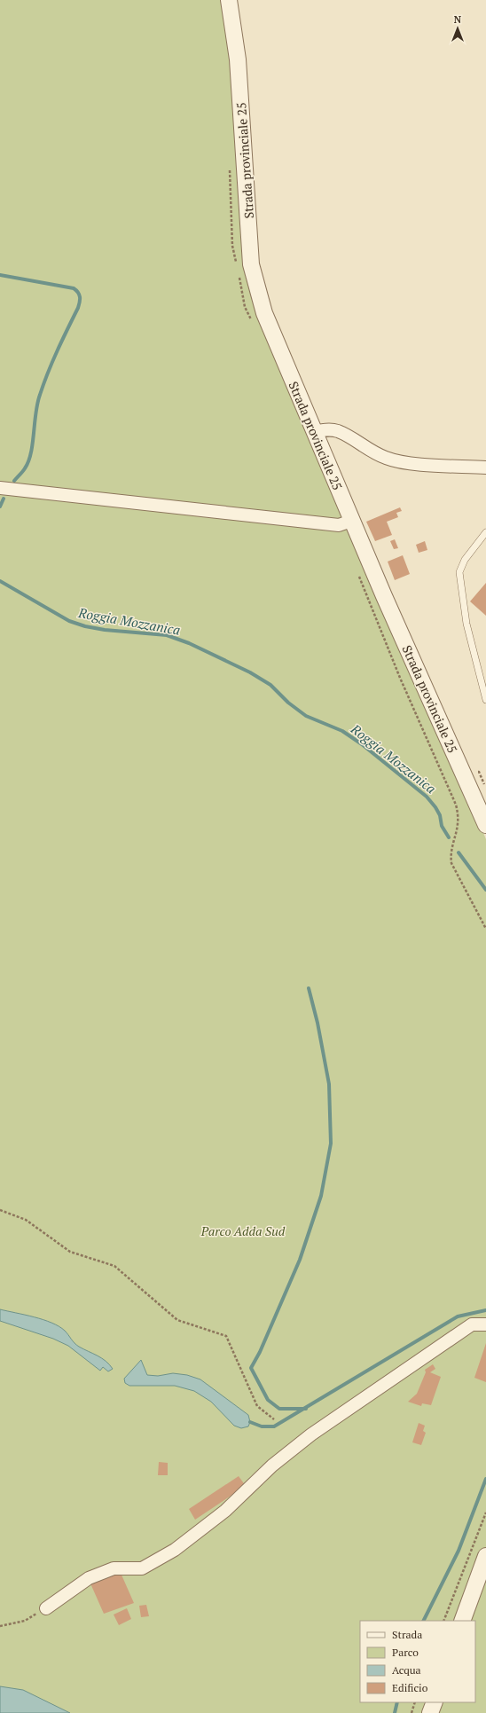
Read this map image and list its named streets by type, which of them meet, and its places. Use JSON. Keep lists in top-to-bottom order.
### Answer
{
  "streets": {
    "street": ["Strada provinciale 25"]
  },
  "water": ["Roggia Mozzanica"],
  "parks": ["Parco Adda Sud"],
  "legend": [
    "Strada",
    "Parco",
    "Acqua",
    "Edificio"
  ],
  "north": "top"
}
